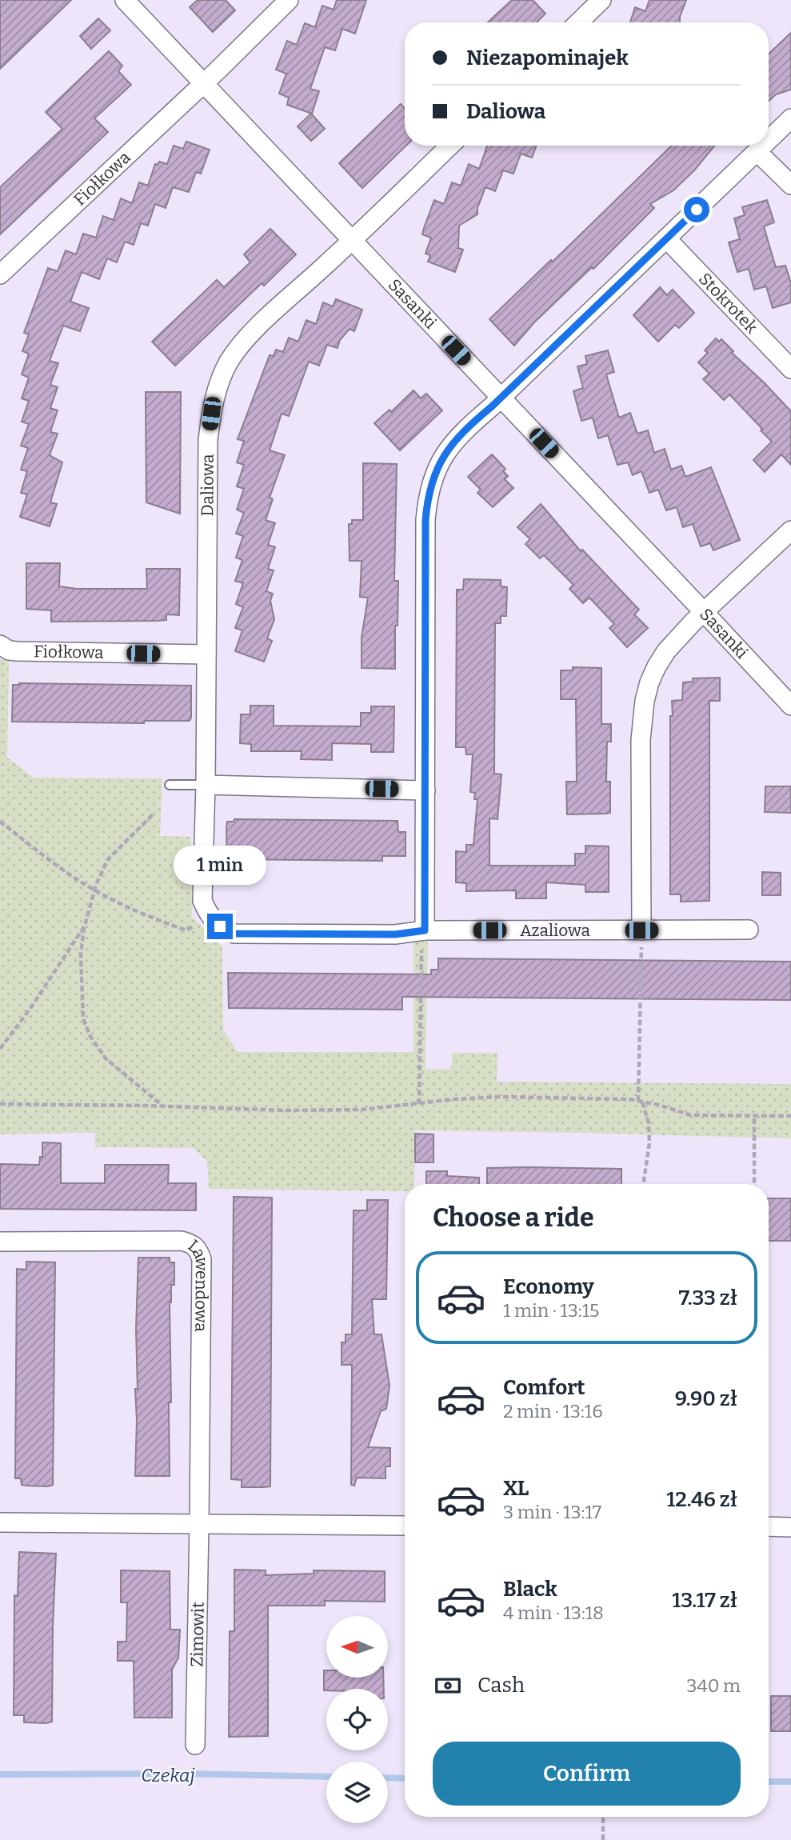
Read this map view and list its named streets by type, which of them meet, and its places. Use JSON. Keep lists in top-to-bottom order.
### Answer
{
  "streets": {
    "street": [
      "Fiołkowa",
      "Stokrotek",
      "Sasanki",
      "Daliowa",
      "Azaliowa",
      "Lawendowa",
      "Zimowit"
    ]
  },
  "crossings": [
    ["Fiołkowa", "Sasanki"],
    ["Fiołkowa", "Daliowa"],
    ["Sasanki", "Daliowa"],
    ["Lawendowa", "Zimowit"]
  ],
  "water": ["Czekaj"],
  "north": "left",
  "page": {
    "banner": ["Niezapominajek", "Daliowa"],
    "bubble": "1 min",
    "heading": "Choose a ride",
    "list": [
      {
        "name": "Economy",
        "note": "1 min · 13:15",
        "value": "7.33 zł"
      },
      {
        "name": "Comfort",
        "note": "2 min · 13:16",
        "value": "9.90 zł"
      },
      {
        "name": "XL",
        "note": "3 min · 13:17",
        "value": "12.46 zł"
      },
      {
        "name": "Black",
        "note": "4 min · 13:18",
        "value": "13.17 zł"
      }
    ],
    "pay": ["Cash", "340 m"],
    "buttons": "Confirm"
  }
}
